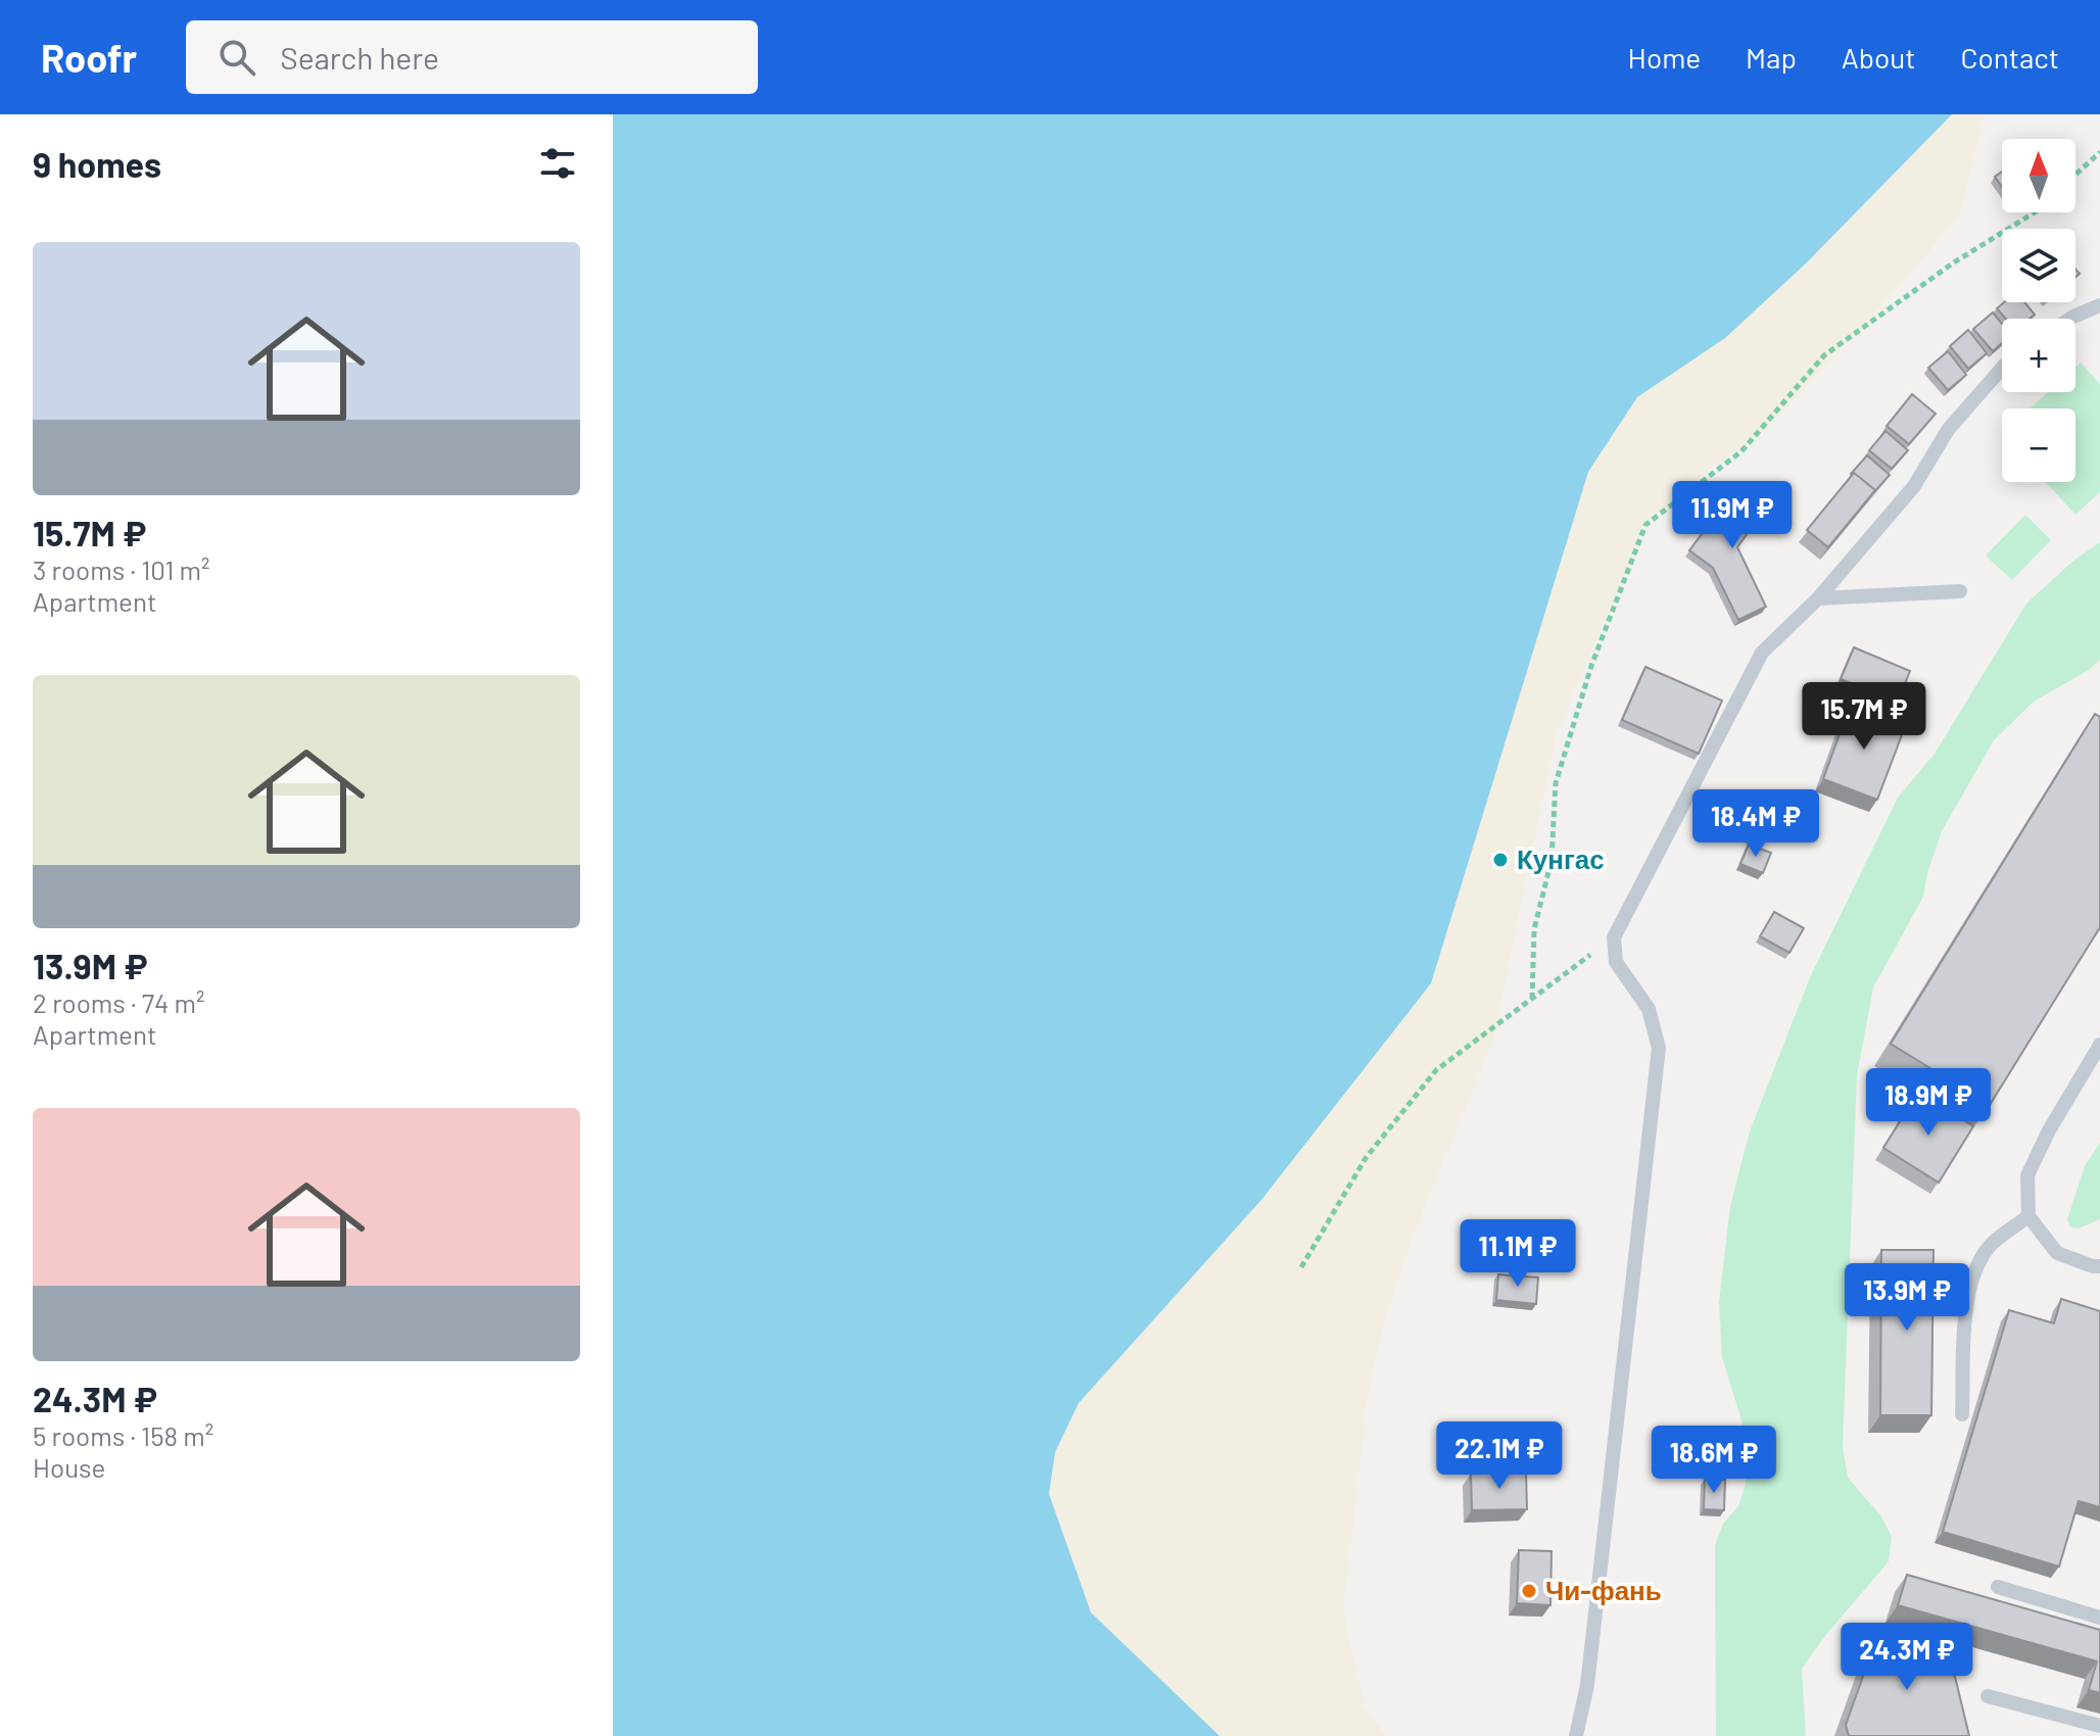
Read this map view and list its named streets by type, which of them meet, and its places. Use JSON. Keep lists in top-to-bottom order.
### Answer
{
  "places": ["Кунгас", "Чи-фань"],
  "north": "top",
  "page": {
    "header": "Roofr",
    "search": "Search here",
    "nav": [
      "Home",
      "Map",
      "About",
      "Contact"
    ],
    "heading": "9 homes",
    "map_buttons": ["+", "−"],
    "list": [
      {
        "name": "15.7M ₽",
        "note": "3 rooms · 101 m² · Apartment"
      },
      {
        "name": "13.9M ₽",
        "note": "2 rooms · 74 m² · Apartment"
      },
      {
        "name": "24.3M ₽",
        "note": "5 rooms · 158 m² · House"
      }
    ],
    "price": [
      "11.9M ₽",
      "15.7M ₽",
      "18.4M ₽",
      "18.9M ₽",
      "11.1M ₽",
      "13.9M ₽",
      "22.1M ₽",
      "18.6M ₽",
      "24.3M ₽"
    ]
  }
}
